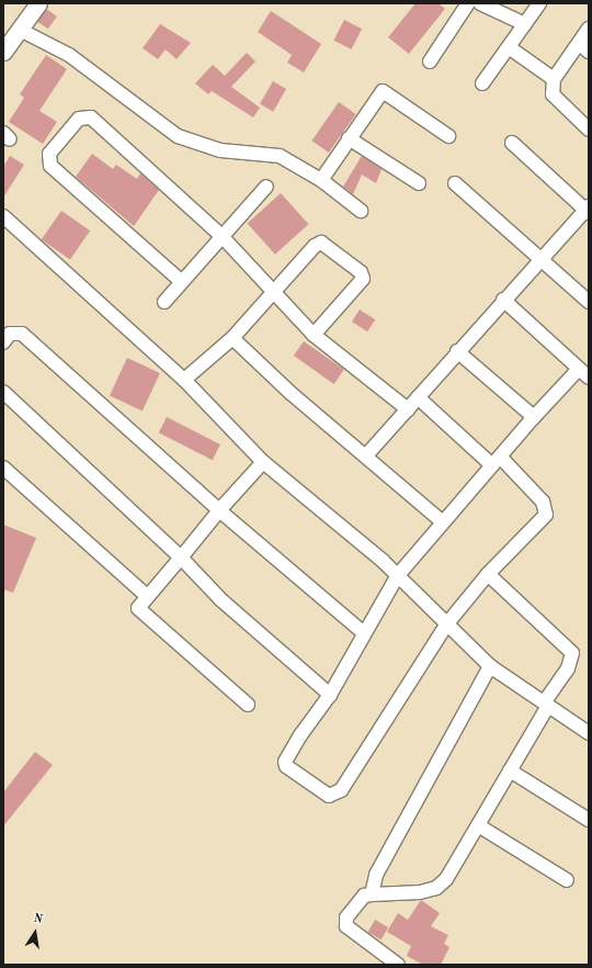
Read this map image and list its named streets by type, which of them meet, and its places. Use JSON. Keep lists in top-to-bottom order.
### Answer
{
  "north": "top"
}
